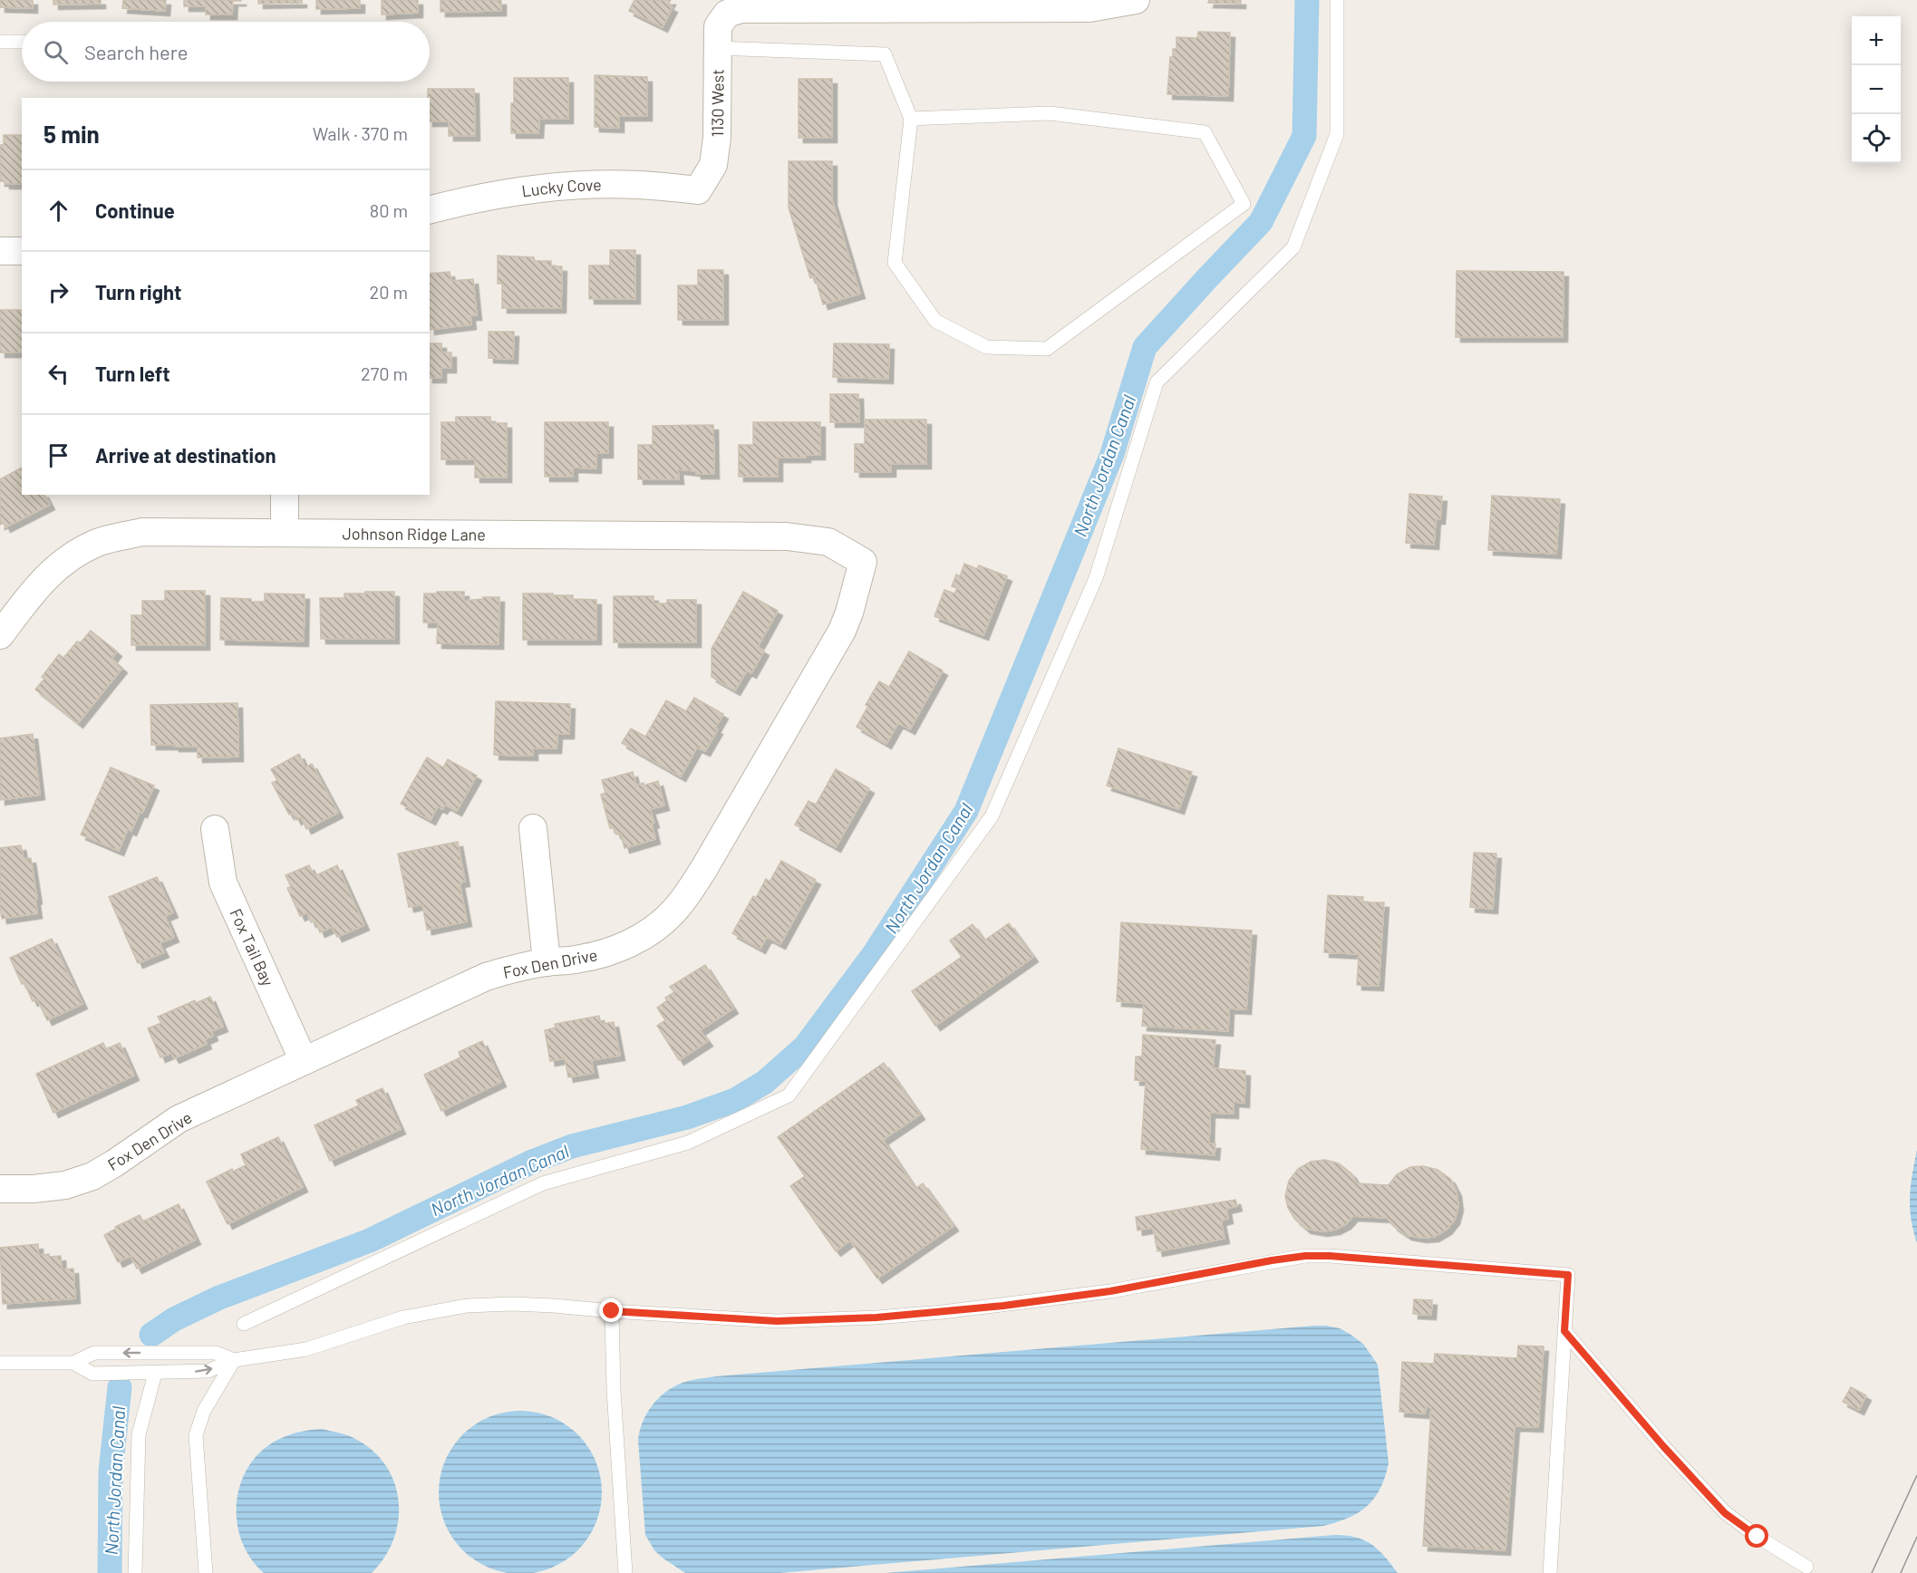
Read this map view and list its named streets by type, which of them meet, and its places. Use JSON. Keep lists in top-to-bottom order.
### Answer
{
  "streets": {
    "street": [
      "1130 West",
      "Lucky Cove",
      "Johnson Ridge Lane",
      "Fox Tail Bay",
      "Fox Den Drive"
    ]
  },
  "crossings": [
    ["1130 West", "Lucky Cove"],
    ["Johnson Ridge Lane", "Fox Den Drive"],
    ["Fox Tail Bay", "Fox Den Drive"]
  ],
  "water": ["North Jordan Canal"],
  "page": {
    "map_buttons": ["+", "−"],
    "search": "Search here",
    "heading": ["5 min", "Walk · 370 m"],
    "list": [
      ["Continue", "80 m"],
      ["Turn right", "20 m"],
      ["Turn left", "270 m"],
      "Arrive at destination"
    ]
  }
}
